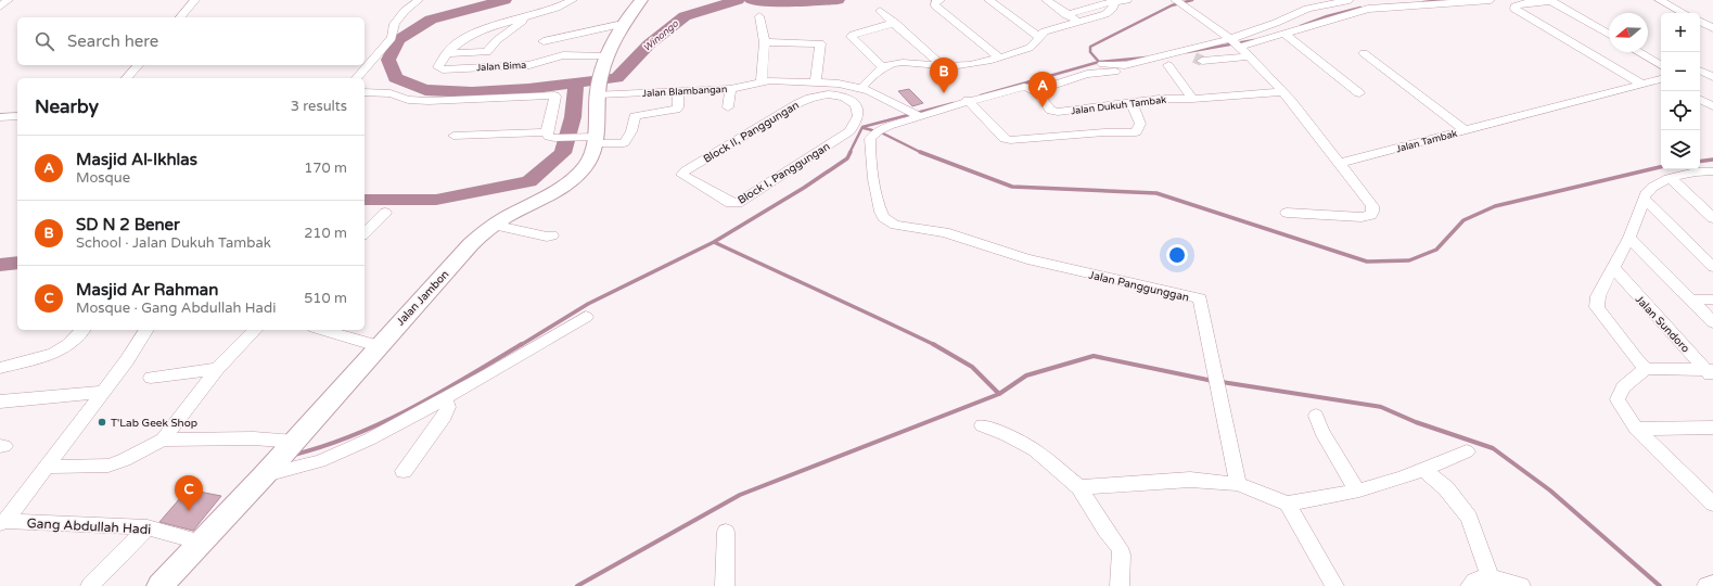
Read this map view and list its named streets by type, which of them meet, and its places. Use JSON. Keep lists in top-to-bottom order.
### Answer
{
  "streets": {
    "main road": ["Jalan Jambon"],
    "street": [
      "Jalan Bima",
      "Jalan Blambangan",
      "Jalan Dukuh Tambak",
      "Block II, Panggungan",
      "Jalan Tambak",
      "Block I, Panggungan",
      "Jalan Panggunggan",
      "Jalan Sundoro",
      "Gang Abdullah Hadi"
    ]
  },
  "crossings": [
    ["Jalan Bima", "Jalan Jambon"],
    ["Jalan Blambangan", "Jalan Panggunggan"],
    ["Jalan Blambangan", "Jalan Jambon"],
    ["Block II, Panggungan", "Block I, Panggungan"],
    ["Jalan Jambon", "Gang Abdullah Hadi"]
  ],
  "water": ["Winongo"],
  "places": ["T'Lab Geek Shop"],
  "north": "left",
  "page": {
    "map_buttons": ["+", "−"],
    "search": "Search here",
    "pins": ["B", "A", "C"],
    "heading": ["Nearby", "3 results"],
    "list": [
      {
        "mark": "A",
        "name": "Masjid Al-Ikhlas",
        "note": "Mosque",
        "value": "170 m"
      },
      {
        "mark": "B",
        "name": "SD N 2 Bener",
        "note": "School · Jalan Dukuh Tambak",
        "value": "210 m"
      },
      {
        "mark": "C",
        "name": "Masjid Ar Rahman",
        "note": "Mosque · Gang Abdullah Hadi",
        "value": "510 m"
      }
    ]
  }
}
